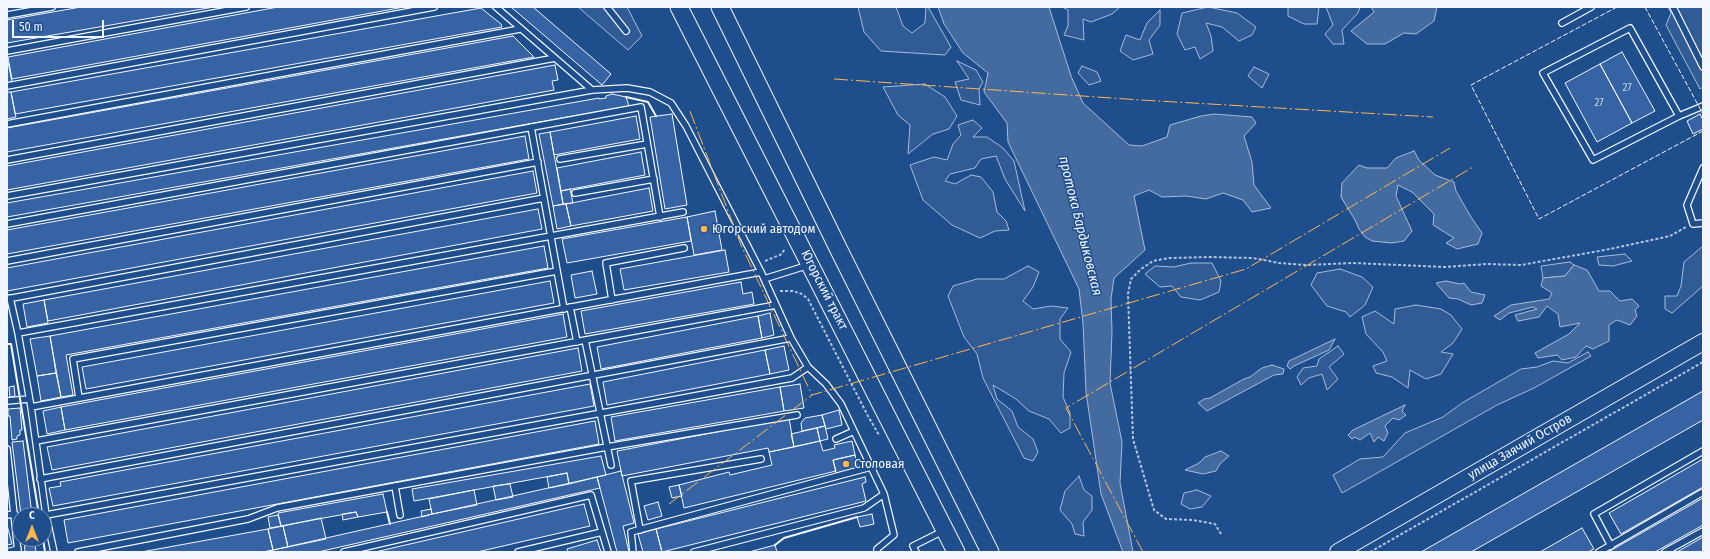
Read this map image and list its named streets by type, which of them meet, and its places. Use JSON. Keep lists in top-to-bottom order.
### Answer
{
  "streets": {
    "main road": ["Югорский тракт", "улица Заячий Остров"]
  },
  "water": ["протока Бардыковская"],
  "places": ["Югорский автодом", "Столовая"],
  "house_numbers": ["27", "27"],
  "scale_bar": "50 m",
  "north": "top"
}
